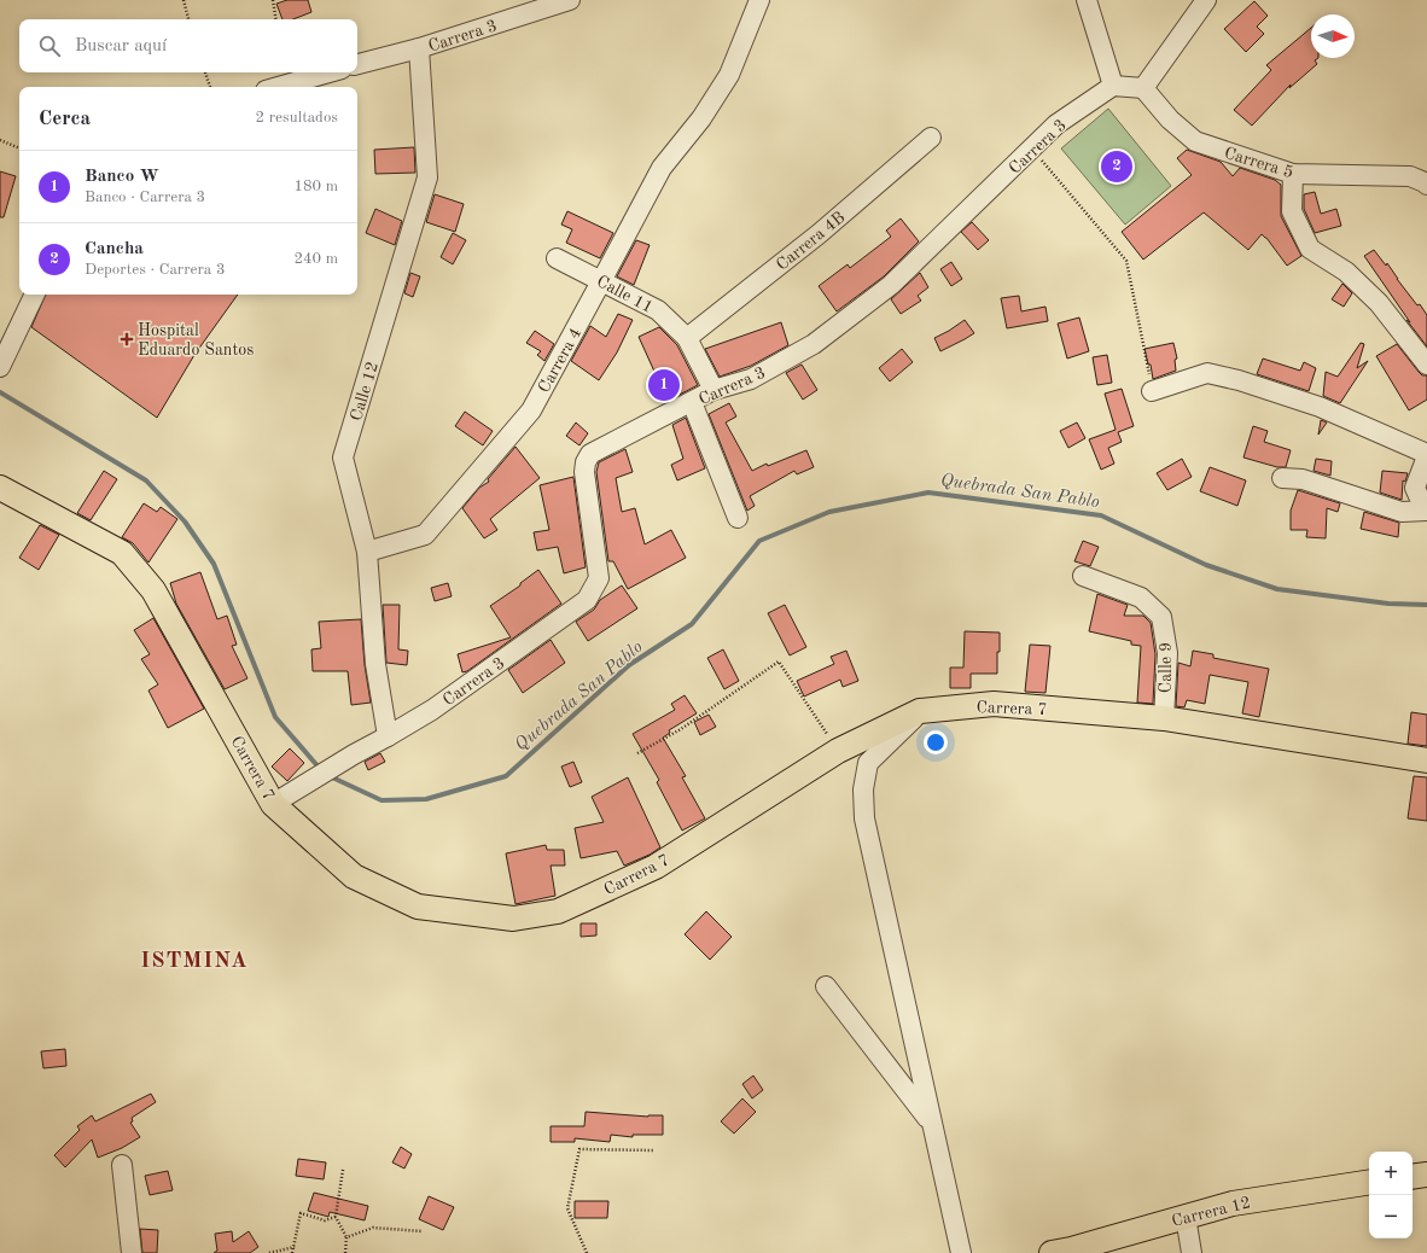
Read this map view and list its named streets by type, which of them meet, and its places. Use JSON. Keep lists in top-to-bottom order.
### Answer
{
  "streets": {
    "main road": ["Carrera 7", "Carrera 12"],
    "street": [
      "Carrera 3",
      "Carrera 5",
      "Carrera 4B",
      "Calle 11",
      "Carrera 4",
      "Calle 12",
      "Calle 9"
    ]
  },
  "crossings": [
    ["Carrera 3", "Calle 11"],
    ["Carrera 3", "Calle 12"],
    ["Carrera 3", "Carrera 7"],
    ["Carrera 4B", "Calle 11"],
    ["Calle 11", "Carrera 4"],
    ["Carrera 4", "Calle 12"],
    ["Calle 9", "Carrera 7"]
  ],
  "districts": ["ISTMINA"],
  "water": ["Quebrada San Pablo"],
  "places": {
    "health": ["Hospital Eduardo Santos"]
  },
  "north": "right",
  "page": {
    "search": "Buscar aquí",
    "heading": ["Cerca", "2 resultados"],
    "pins": ["2", "1"],
    "list": [
      {
        "mark": "1",
        "name": "Banco W",
        "note": "Banco · Carrera 3",
        "value": "180 m"
      },
      {
        "mark": "2",
        "name": "Cancha",
        "note": "Deportes · Carrera 3",
        "value": "240 m"
      }
    ],
    "map_buttons": ["+", "−"]
  }
}
